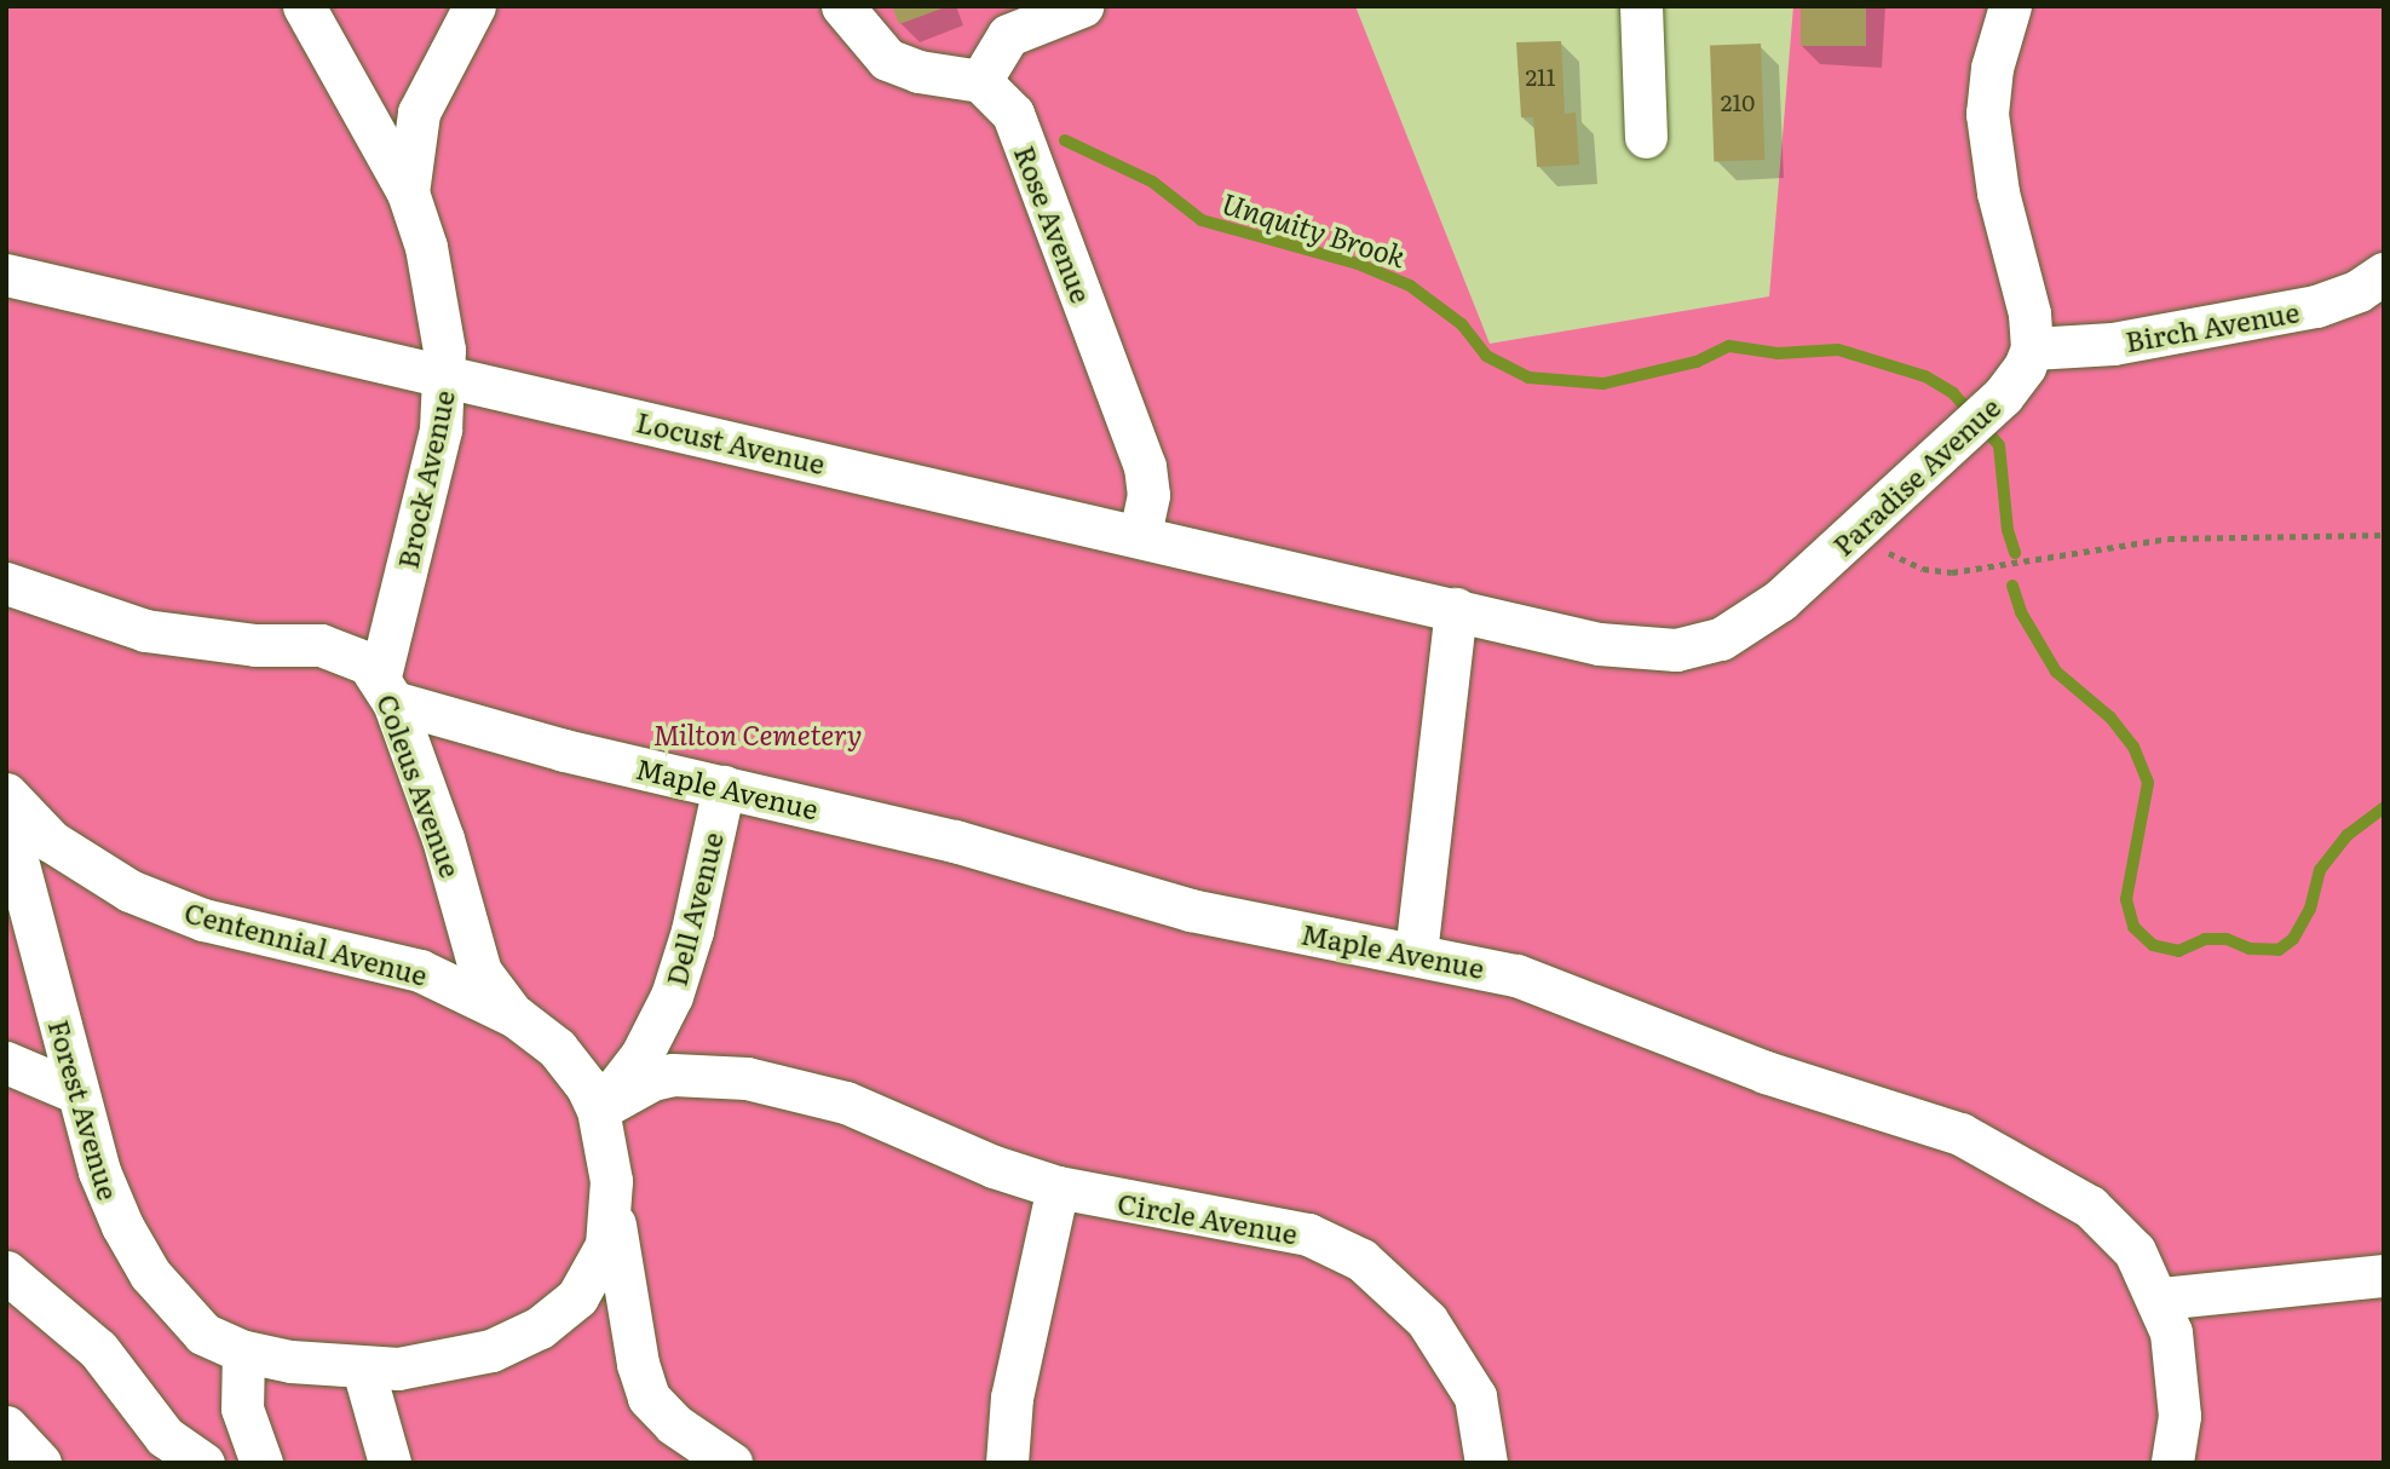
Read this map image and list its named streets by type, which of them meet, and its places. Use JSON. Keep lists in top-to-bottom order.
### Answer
{
  "streets": {
    "street": [
      "Rose Avenue",
      "Birch Avenue",
      "Locust Avenue",
      "Paradise Avenue",
      "Brock Avenue",
      "Coleus Avenue",
      "Maple Avenue",
      "Dell Avenue",
      "Centennial Avenue",
      "Forest Avenue",
      "Circle Avenue"
    ]
  },
  "crossings": [
    ["Rose Avenue", "Locust Avenue"],
    ["Birch Avenue", "Paradise Avenue"],
    ["Locust Avenue", "Paradise Avenue"],
    ["Locust Avenue", "Brock Avenue"],
    ["Brock Avenue", "Coleus Avenue"],
    ["Brock Avenue", "Maple Avenue"],
    ["Coleus Avenue", "Maple Avenue"],
    ["Coleus Avenue", "Centennial Avenue"],
    ["Maple Avenue", "Dell Avenue"],
    ["Dell Avenue", "Centennial Avenue"],
    ["Dell Avenue", "Circle Avenue"],
    ["Centennial Avenue", "Forest Avenue"],
    ["Centennial Avenue", "Circle Avenue"]
  ],
  "water": ["Unquity Brook"],
  "parks": ["Milton Cemetery"],
  "house_numbers": ["211", "210"]
}
